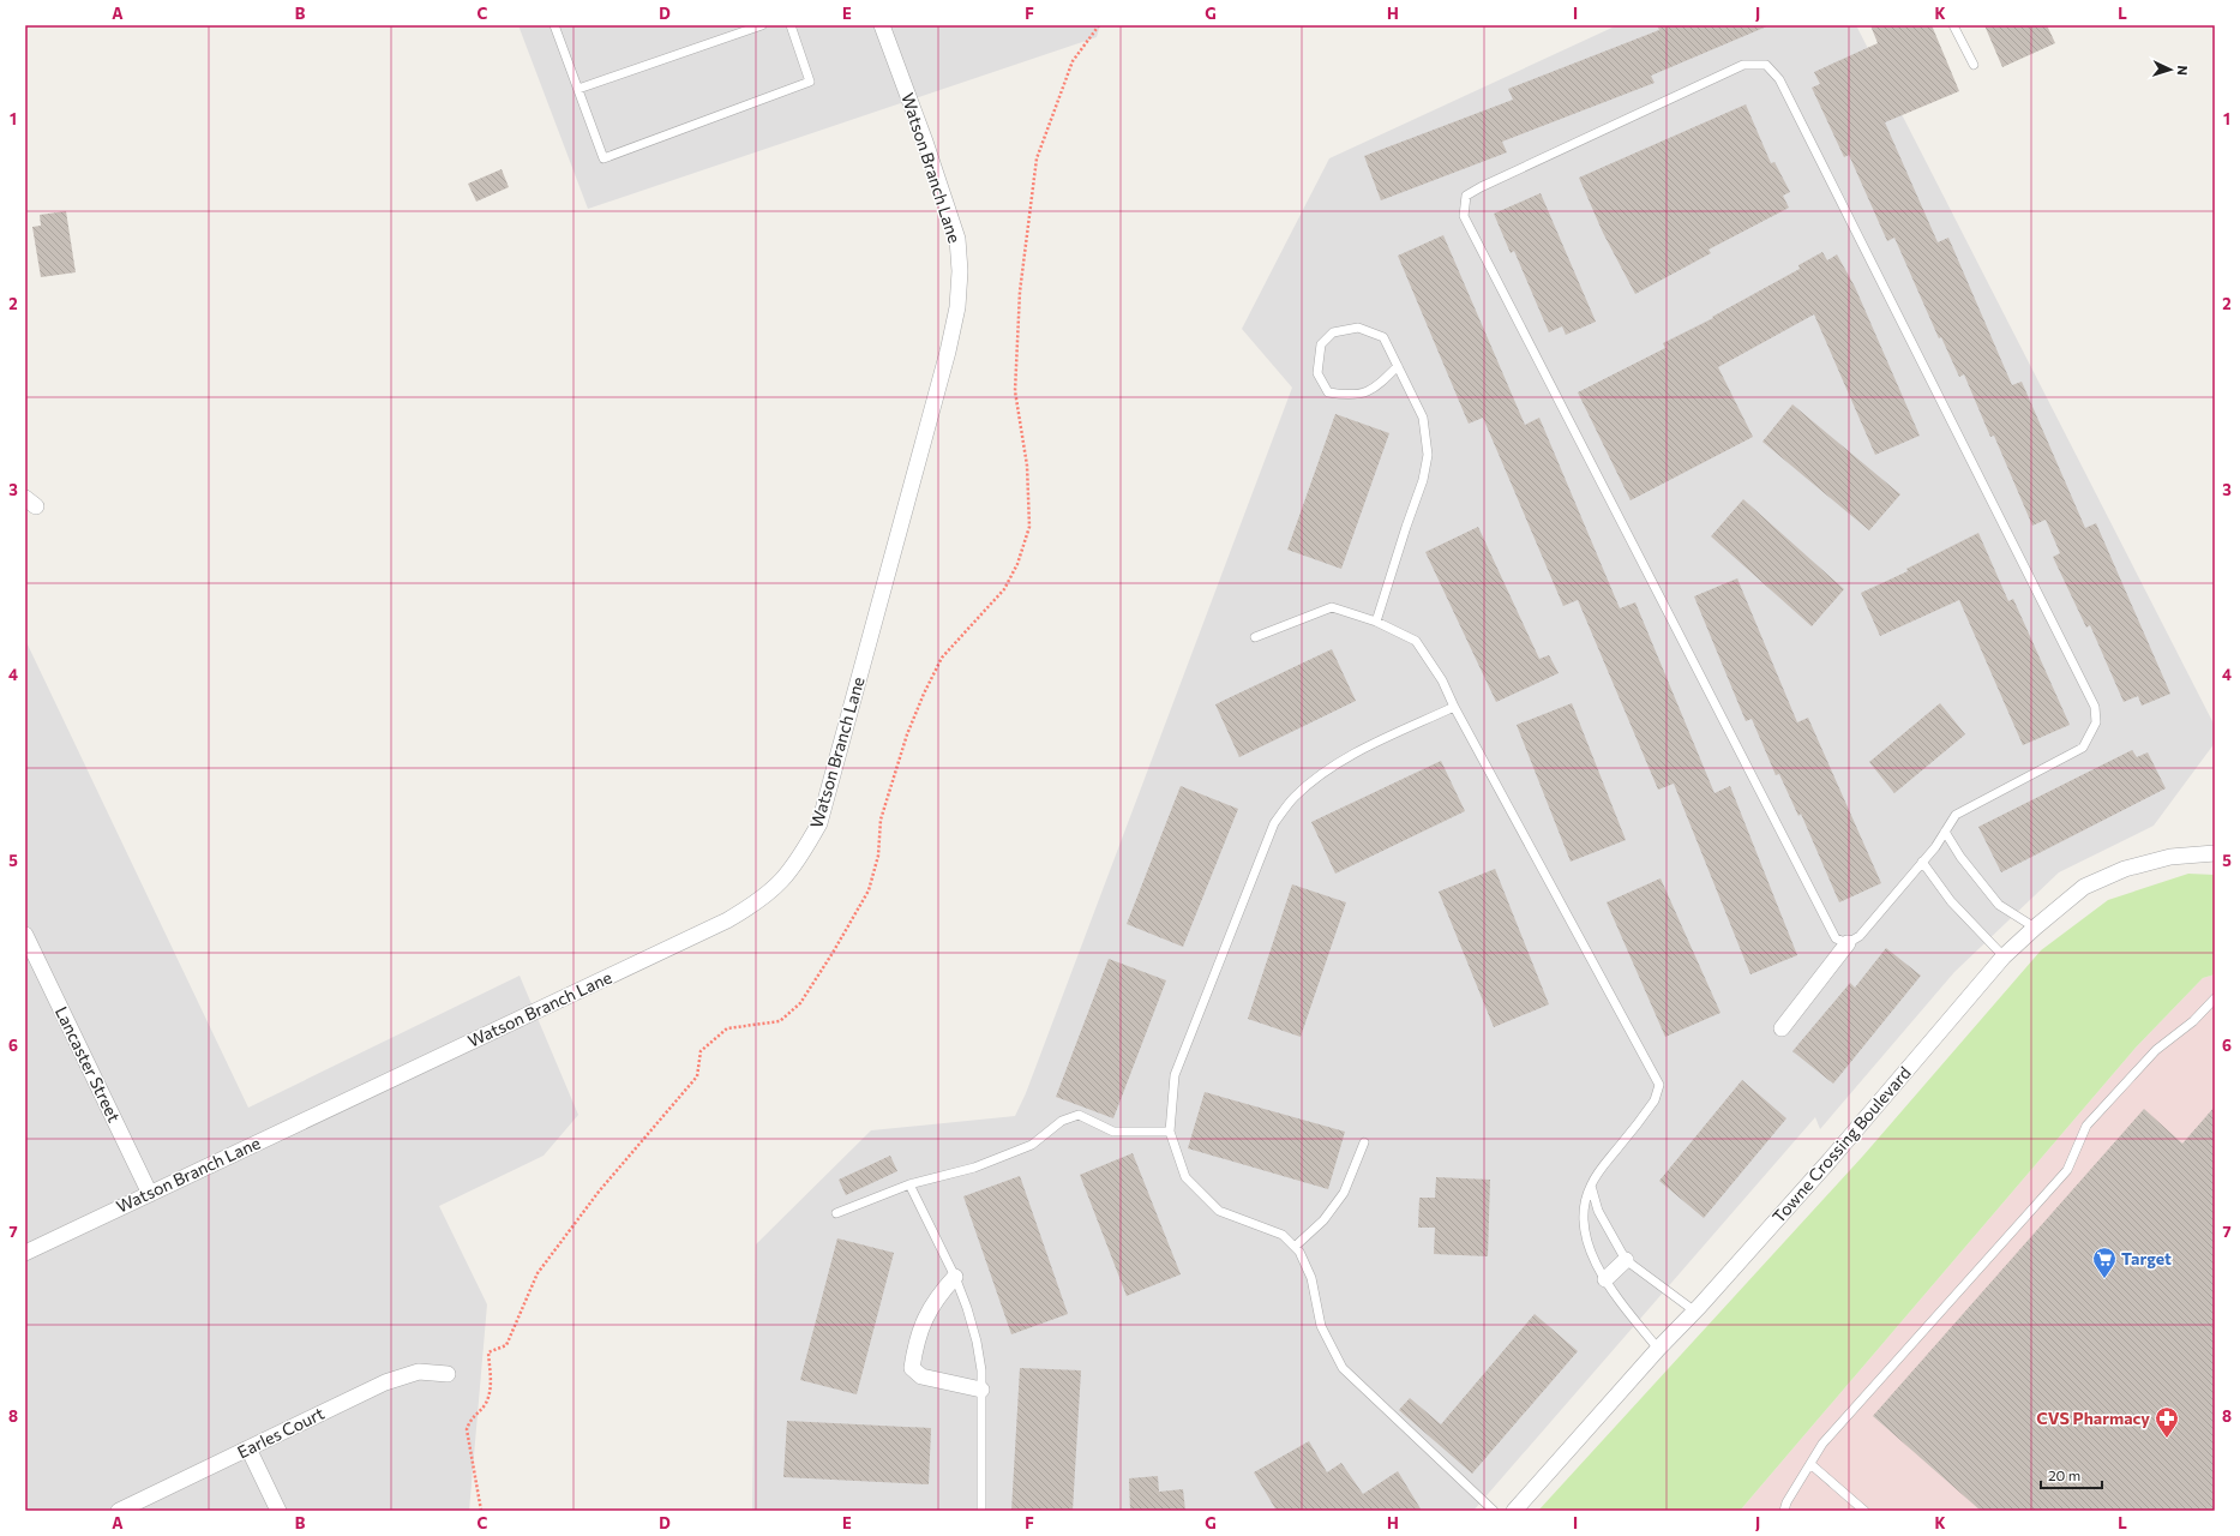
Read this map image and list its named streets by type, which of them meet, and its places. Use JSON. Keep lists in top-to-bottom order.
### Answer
{
  "streets": {
    "street": [
      "Watson Branch Lane",
      "Lancaster Street",
      "Towne Crossing Boulevard",
      "Earles Court"
    ]
  },
  "crossings": [
    ["Watson Branch Lane", "Lancaster Street"]
  ],
  "places": {
    "supermarket": ["Target"],
    "pharmacy": ["CVS Pharmacy"]
  },
  "scale_bar": "20 m",
  "north": "right",
  "grid": {
    "columns": [
      "A",
      "B",
      "C",
      "D",
      "E",
      "F",
      "G",
      "H",
      "I",
      "J",
      "K",
      "L"
    ],
    "rows": [
      "1",
      "2",
      "3",
      "4",
      "5",
      "6",
      "7",
      "8"
    ]
  }
}
